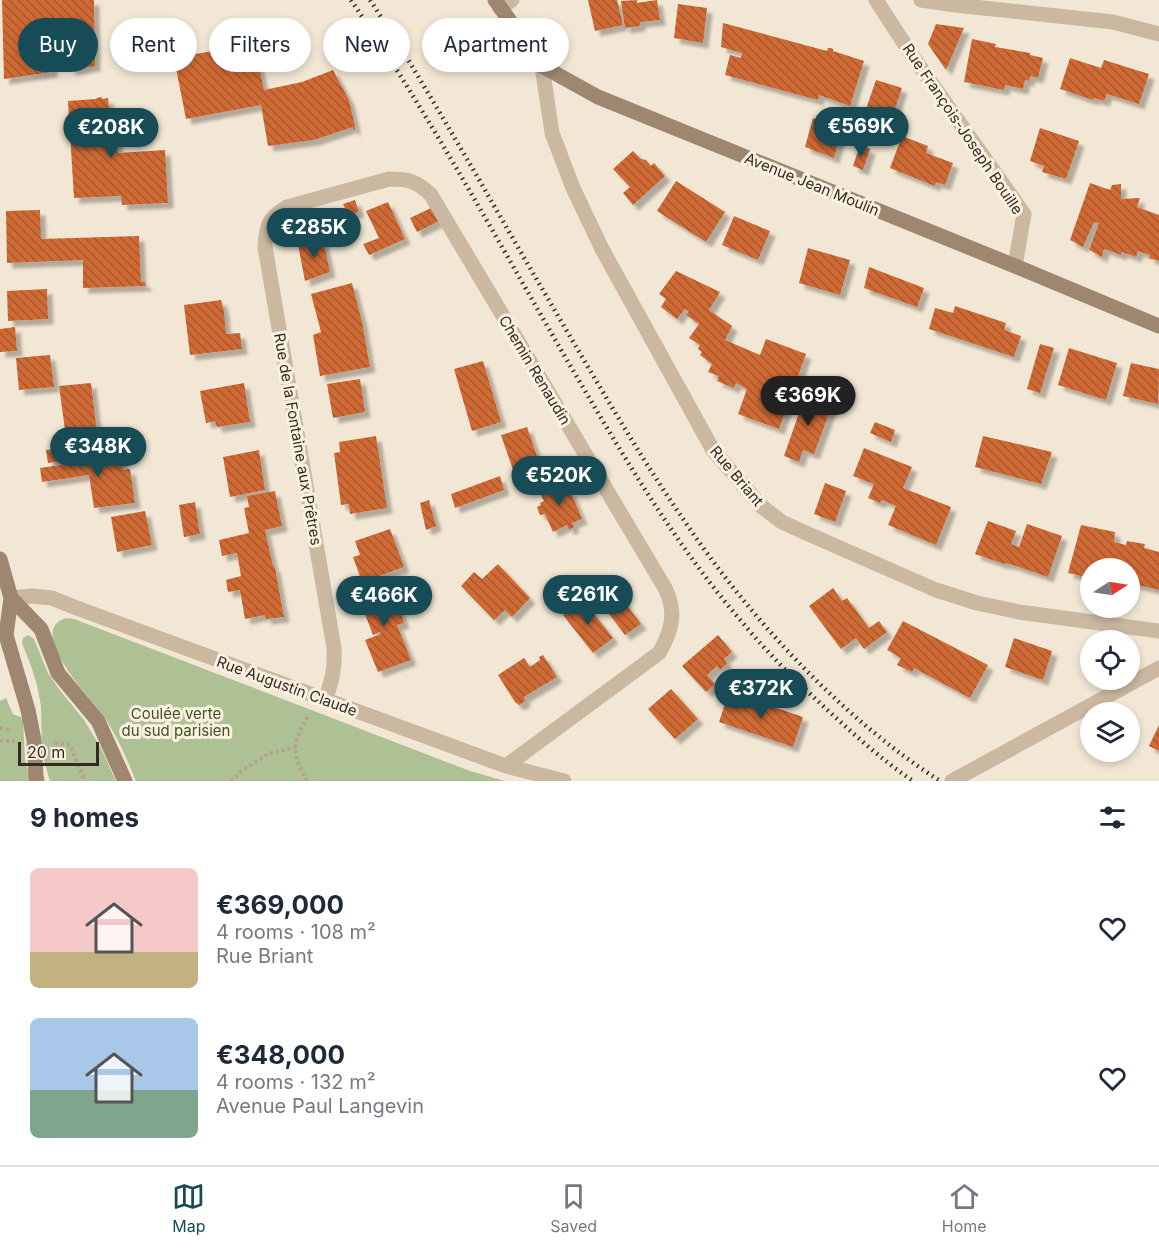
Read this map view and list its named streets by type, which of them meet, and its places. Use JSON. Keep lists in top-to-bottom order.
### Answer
{
  "streets": {
    "main road": ["Avenue Jean Moulin"],
    "street": [
      "Rue François-Joseph Bouille",
      "Chemin Renaudin",
      "Rue de la Fontaine aux Prêtres",
      "Rue Briant",
      "Rue Augustin Claude"
    ]
  },
  "crossings": [
    ["Rue François-Joseph Bouille", "Avenue Jean Moulin"],
    ["Chemin Renaudin", "Rue de la Fontaine aux Prêtres"],
    ["Chemin Renaudin", "Rue Augustin Claude"],
    ["Rue de la Fontaine aux Prêtres", "Rue Augustin Claude"]
  ],
  "parks": ["Coulée verte du sud parisien"],
  "scale_bar": "20 m",
  "north": "right",
  "page": {
    "chip": [
      "Buy",
      "Rent",
      "Filters",
      "New",
      "Apartment"
    ],
    "price": [
      "€569K",
      "€208K",
      "€285K",
      "€369K",
      "€348K",
      "€520K",
      "€261K",
      "€466K",
      "€372K"
    ],
    "scale": "20 m",
    "heading": "9 homes",
    "list": [
      {
        "name": "€369,000",
        "note": "4 rooms · 108 m² · Rue Briant"
      },
      {
        "name": "€348,000",
        "note": "4 rooms · 132 m² · Avenue Paul Langevin"
      }
    ],
    "tabs": ["Map", "Saved", "Home"]
  }
}
